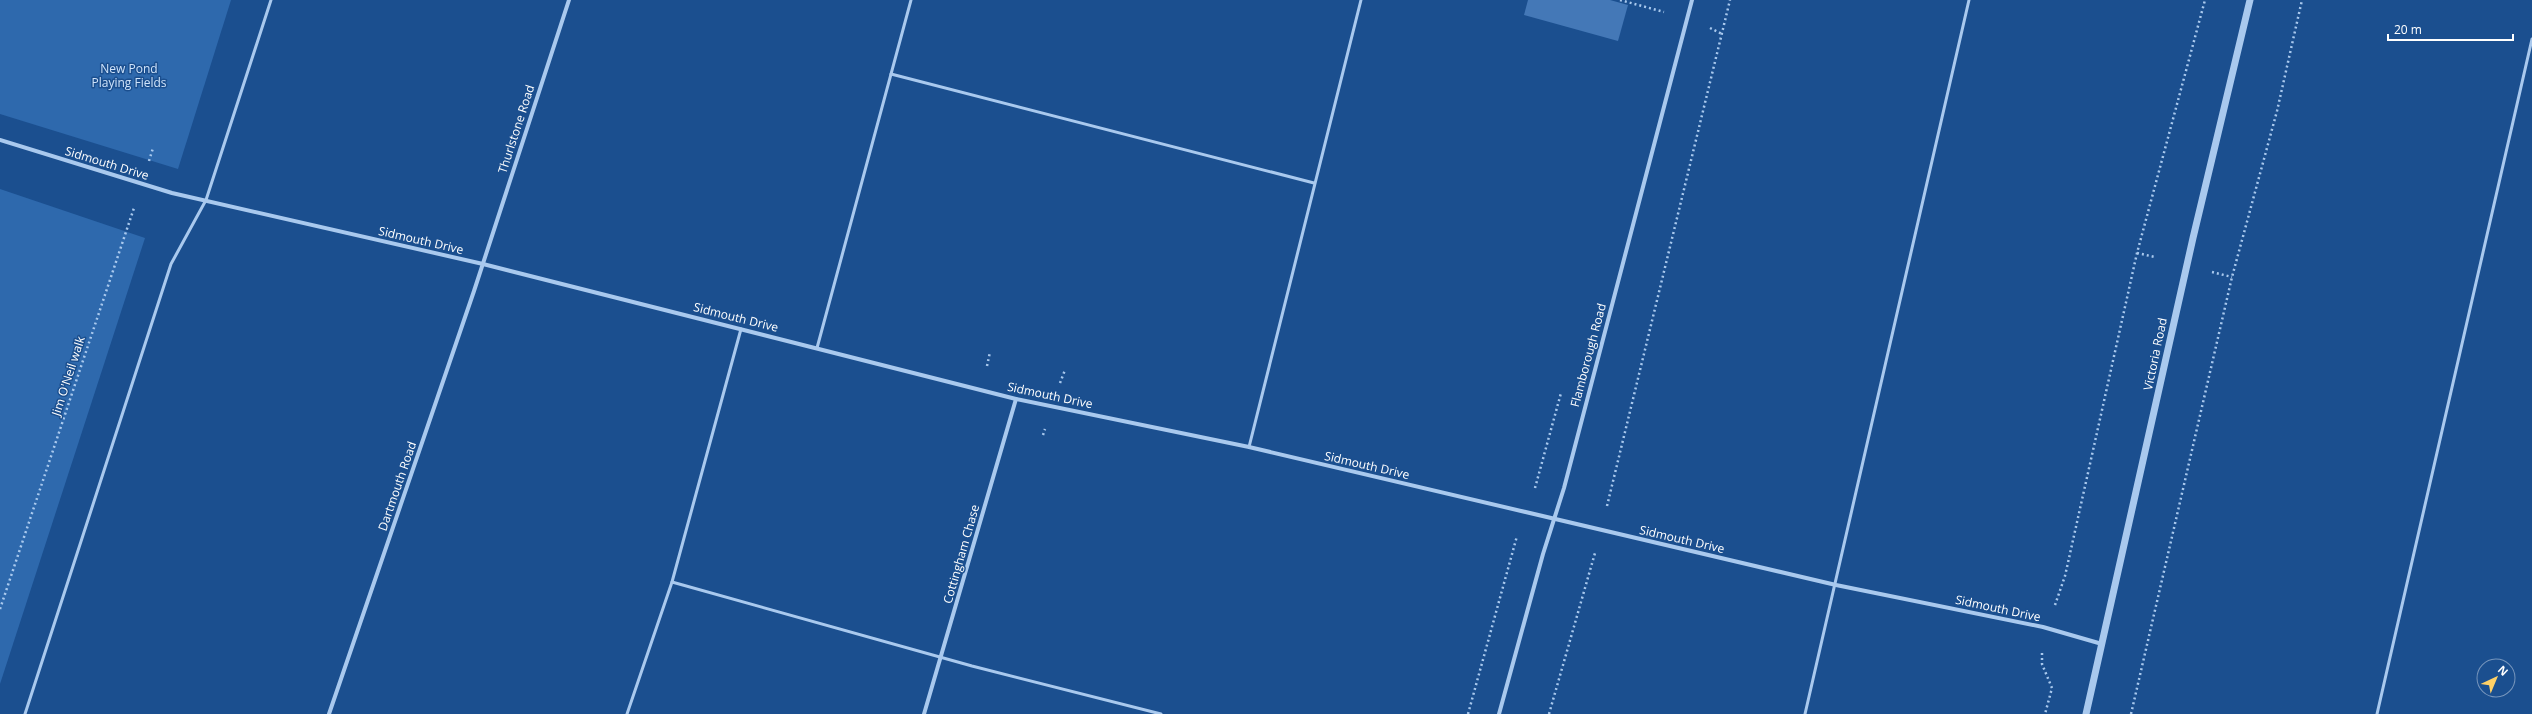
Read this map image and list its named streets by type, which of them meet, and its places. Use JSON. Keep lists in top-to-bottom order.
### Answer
{
  "streets": {
    "street": [
      "Thurlstone Road",
      "Sidmouth Drive",
      "Victoria Road",
      "Flamborough Road",
      "Dartmouth Road",
      "Cottingham Chase"
    ],
    "path": ["Jim O'Neil walk"]
  },
  "crossings": [
    ["Thurlstone Road", "Sidmouth Drive"],
    ["Thurlstone Road", "Dartmouth Road"],
    ["Sidmouth Drive", "Victoria Road"],
    ["Sidmouth Drive", "Flamborough Road"],
    ["Sidmouth Drive", "Jim O'Neil walk"],
    ["Sidmouth Drive", "Dartmouth Road"],
    ["Sidmouth Drive", "Cottingham Chase"]
  ],
  "parks": ["New Pond Playing Fields"],
  "scale_bar": "20 m",
  "north": "top right"
}
